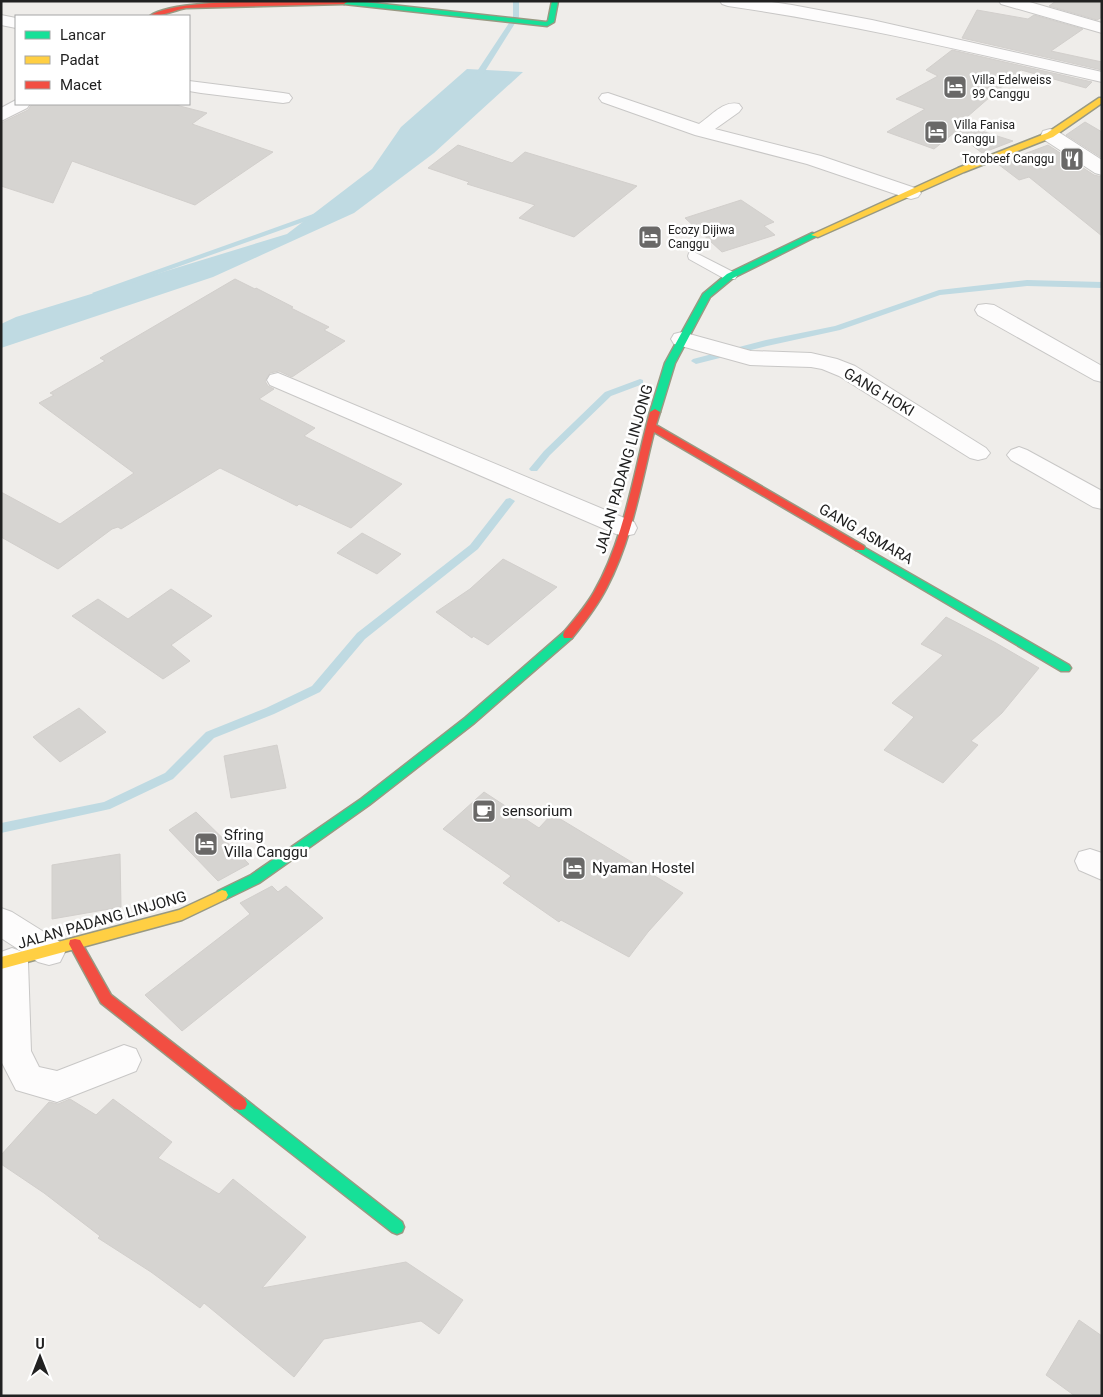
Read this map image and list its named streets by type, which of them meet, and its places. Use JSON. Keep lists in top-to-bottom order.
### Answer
{
  "streets": {
    "street": ["GANG HOKI", "JALAN PADANG LINJONG", "GANG ASMARA"]
  },
  "crossings": [
    ["GANG HOKI", "JALAN PADANG LINJONG"],
    ["JALAN PADANG LINJONG", "GANG ASMARA"]
  ],
  "places": {
    "hotel": [
      "Villa Edelweiss 99 Canggu",
      "Villa Fanisa Canggu",
      "Ecozy Dijiwa Canggu",
      "Sfring Villa Canggu",
      "Nyaman Hostel"
    ],
    "restaurant": ["Torobeef Canggu"],
    "cafe": ["sensorium"]
  },
  "legend": ["Lancar", "Padat", "Macet"],
  "north": "top"
}
